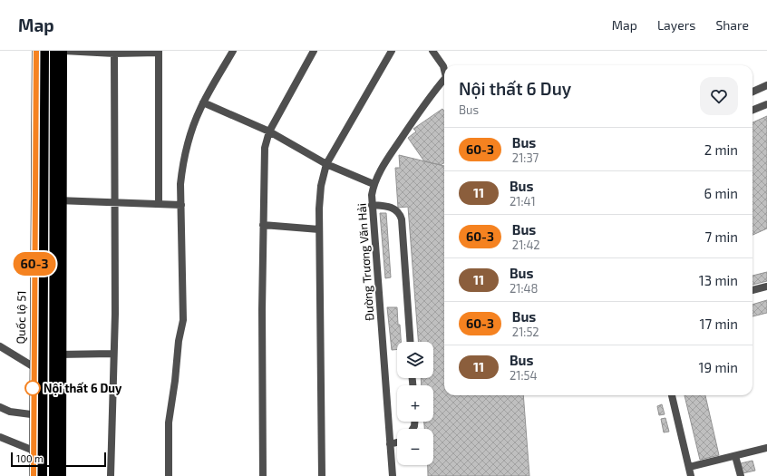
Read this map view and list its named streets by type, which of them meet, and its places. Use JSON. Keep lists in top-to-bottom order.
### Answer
{
  "streets": {
    "highway": ["Quốc lộ 51"],
    "street": ["Đường Trương Văn Hải"]
  },
  "places": ["Nội thất 6 Duy"],
  "lines": ["bus line 60-3"],
  "scale_bar": "100 m",
  "page": {
    "header": "Map",
    "nav": ["Map", "Layers", "Share"],
    "on_map": "60-3",
    "heading": ["Nội thất 6 Duy", "Bus"],
    "list": [
      {
        "mark": "60-3",
        "name": "Bus",
        "note": "21:37",
        "value": "2 min"
      },
      {
        "mark": "11",
        "name": "Bus",
        "note": "21:41",
        "value": "6 min"
      },
      {
        "mark": "60-3",
        "name": "Bus",
        "note": "21:42",
        "value": "7 min"
      },
      {
        "mark": "11",
        "name": "Bus",
        "note": "21:48",
        "value": "13 min"
      },
      {
        "mark": "60-3",
        "name": "Bus",
        "note": "21:52",
        "value": "17 min"
      },
      {
        "mark": "11",
        "name": "Bus",
        "note": "21:54",
        "value": "19 min"
      }
    ],
    "map_buttons": ["+", "−"],
    "scale": "100 m"
  }
}
